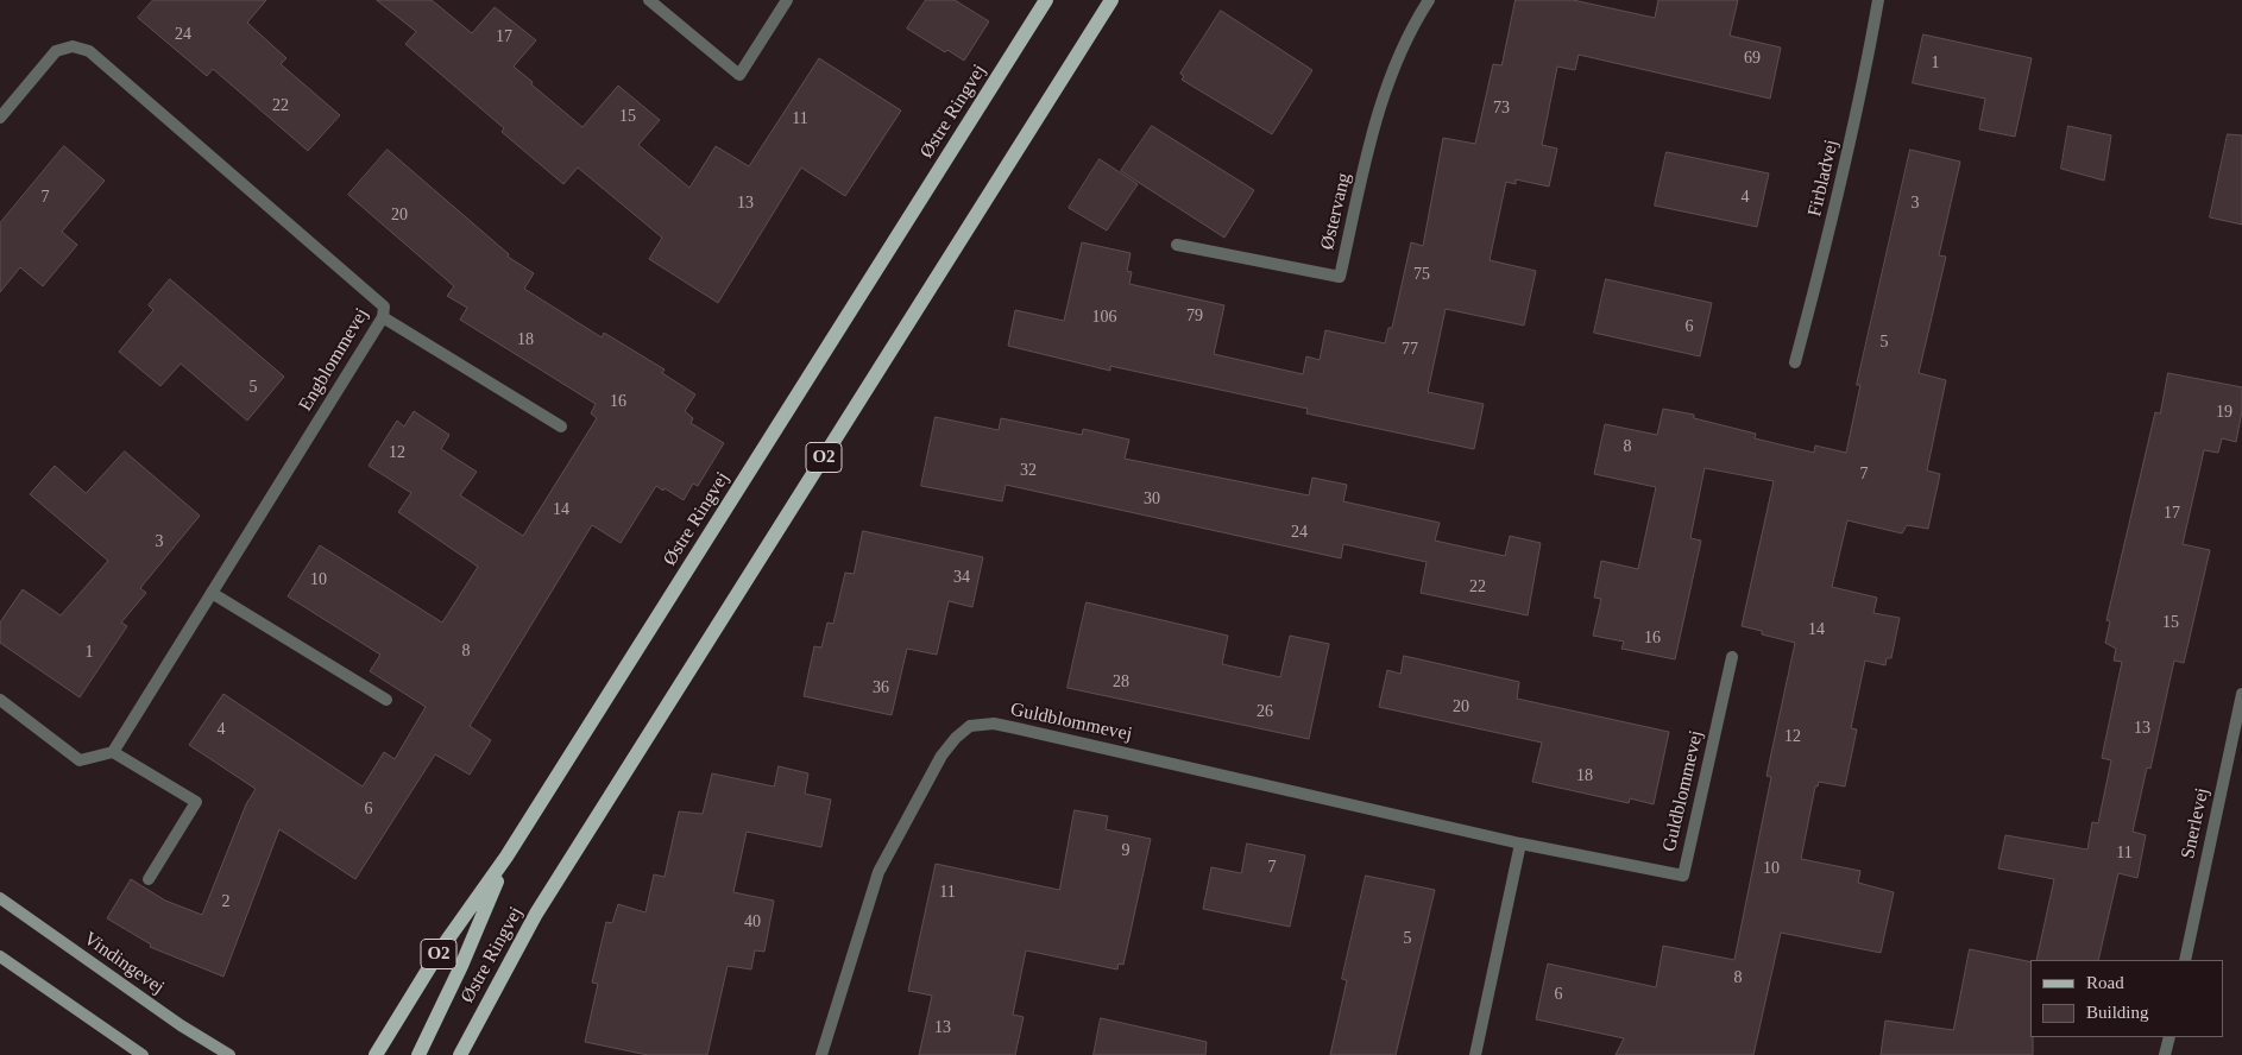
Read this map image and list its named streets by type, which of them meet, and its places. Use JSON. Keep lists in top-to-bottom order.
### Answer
{
  "streets": {
    "main road": ["Østre Ringvej", "O2", "Vindingevej"],
    "street": [
      "Firbladvej",
      "Østervang",
      "Engblommevej",
      "Guldblommevej",
      "Snerlevej"
    ]
  },
  "house_numbers": [
    "24",
    "17",
    "69",
    "1",
    "22",
    "73",
    "15",
    "11",
    "7",
    "4",
    "13",
    "3",
    "20",
    "75",
    "79",
    "106",
    "6",
    "18",
    "5",
    "77",
    "5",
    "16",
    "19",
    "8",
    "12",
    "32",
    "7",
    "30",
    "14",
    "17",
    "24",
    "3",
    "34",
    "10",
    "22",
    "15",
    "14",
    "16",
    "8",
    "1",
    "28",
    "36",
    "20",
    "26",
    "13",
    "4",
    "12",
    "18",
    "6",
    "9",
    "11",
    "7",
    "10",
    "11",
    "2",
    "40",
    "5",
    "8",
    "6",
    "13"
  ],
  "legend": ["Road", "Building"]
}
